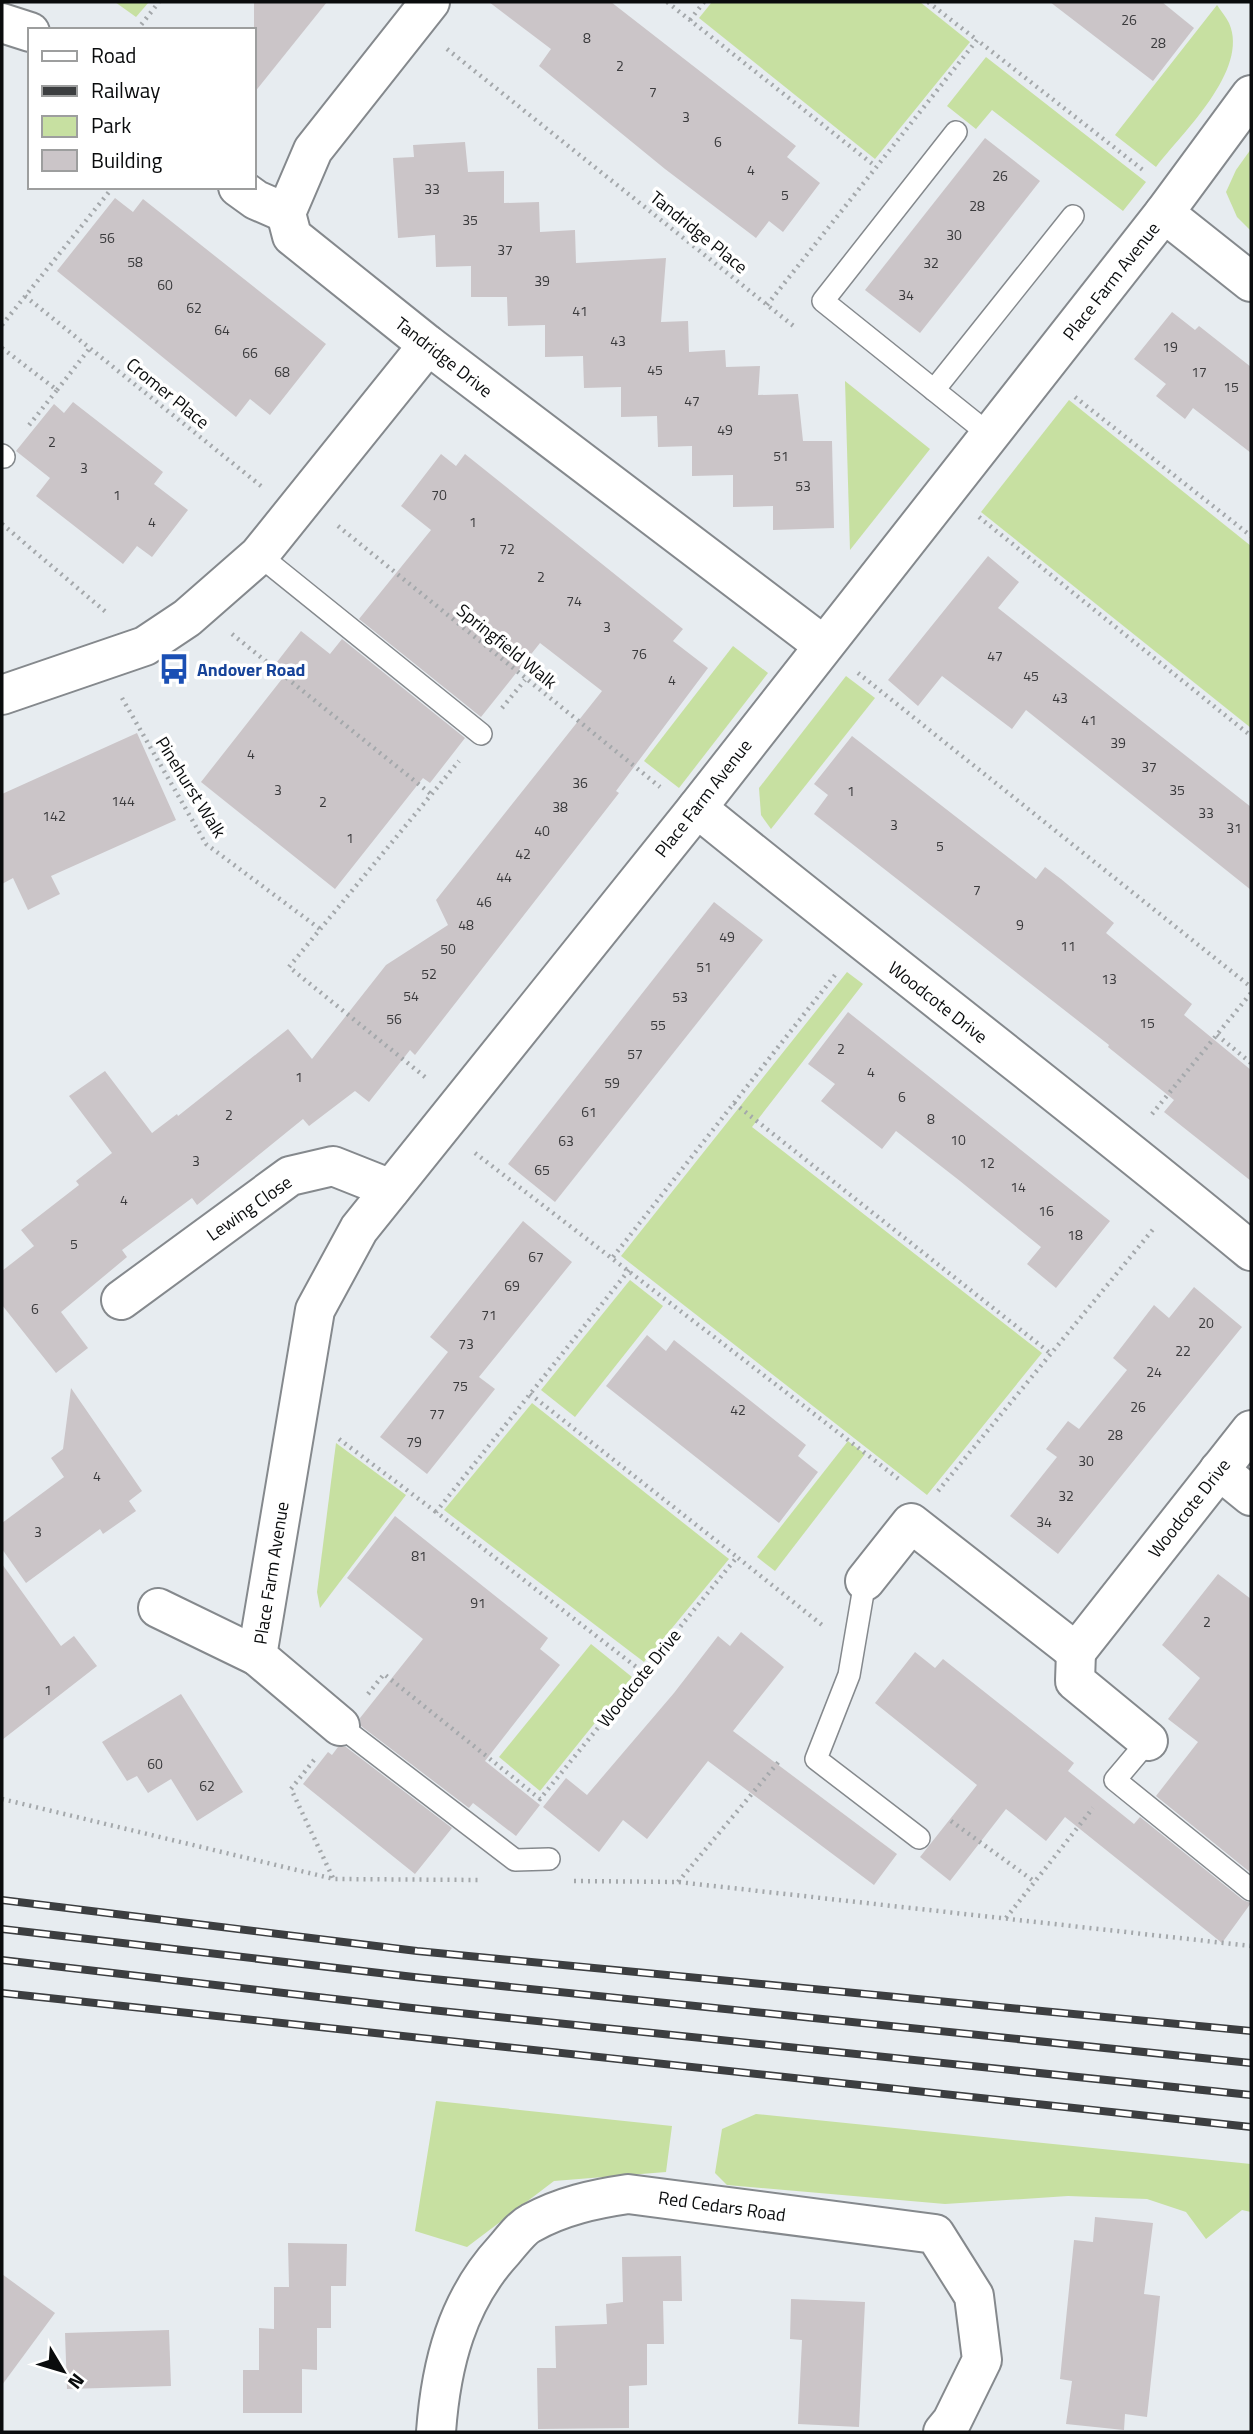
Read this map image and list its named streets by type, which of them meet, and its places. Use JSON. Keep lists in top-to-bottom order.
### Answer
{
  "streets": {
    "street": [
      "Place Farm Avenue",
      "Tandridge Drive",
      "Woodcote Drive",
      "Lewing Close",
      "Red Cedars Road"
    ],
    "path": [
      "Tandridge Place",
      "Cromer Place",
      "Springfield Walk",
      "Pinehurst Walk"
    ]
  },
  "crossings": [
    ["Place Farm Avenue", "Tandridge Drive"],
    ["Place Farm Avenue", "Springfield Walk"],
    ["Place Farm Avenue", "Woodcote Drive"],
    ["Place Farm Avenue", "Lewing Close"],
    ["Cromer Place", "Springfield Walk"],
    ["Springfield Walk", "Woodcote Drive"]
  ],
  "places": {
    "bus stop": ["Andover Road"]
  },
  "house_numbers": [
    "26",
    "8",
    "28",
    "2",
    "7",
    "3",
    "6",
    "4",
    "26",
    "33",
    "5",
    "28",
    "35",
    "30",
    "56",
    "37",
    "58",
    "32",
    "39",
    "60",
    "34",
    "62",
    "41",
    "64",
    "43",
    "19",
    "66",
    "45",
    "68",
    "17",
    "15",
    "47",
    "49",
    "2",
    "51",
    "3",
    "53",
    "1",
    "70",
    "4",
    "1",
    "72",
    "2",
    "74",
    "3",
    "76",
    "47",
    "45",
    "4",
    "43",
    "41",
    "39",
    "4",
    "37",
    "36",
    "3",
    "35",
    "1",
    "144",
    "2",
    "38",
    "33",
    "142",
    "3",
    "31",
    "40",
    "1",
    "5",
    "42",
    "44",
    "7",
    "46",
    "48",
    "9",
    "49",
    "11",
    "50",
    "51",
    "52",
    "13",
    "54",
    "53",
    "56",
    "15",
    "55",
    "2",
    "57",
    "4",
    "1",
    "59",
    "6",
    "61",
    "2",
    "8",
    "10",
    "63",
    "3",
    "12",
    "65",
    "14",
    "4",
    "16",
    "18",
    "5",
    "67",
    "69",
    "6",
    "71",
    "20",
    "73",
    "22",
    "24",
    "75",
    "26",
    "42",
    "77",
    "28",
    "79",
    "30",
    "4",
    "32",
    "34",
    "3",
    "81",
    "91",
    "2",
    "1",
    "60",
    "62"
  ],
  "legend": [
    "Road",
    "Railway",
    "Park",
    "Building"
  ],
  "north": "bottom right"
}
